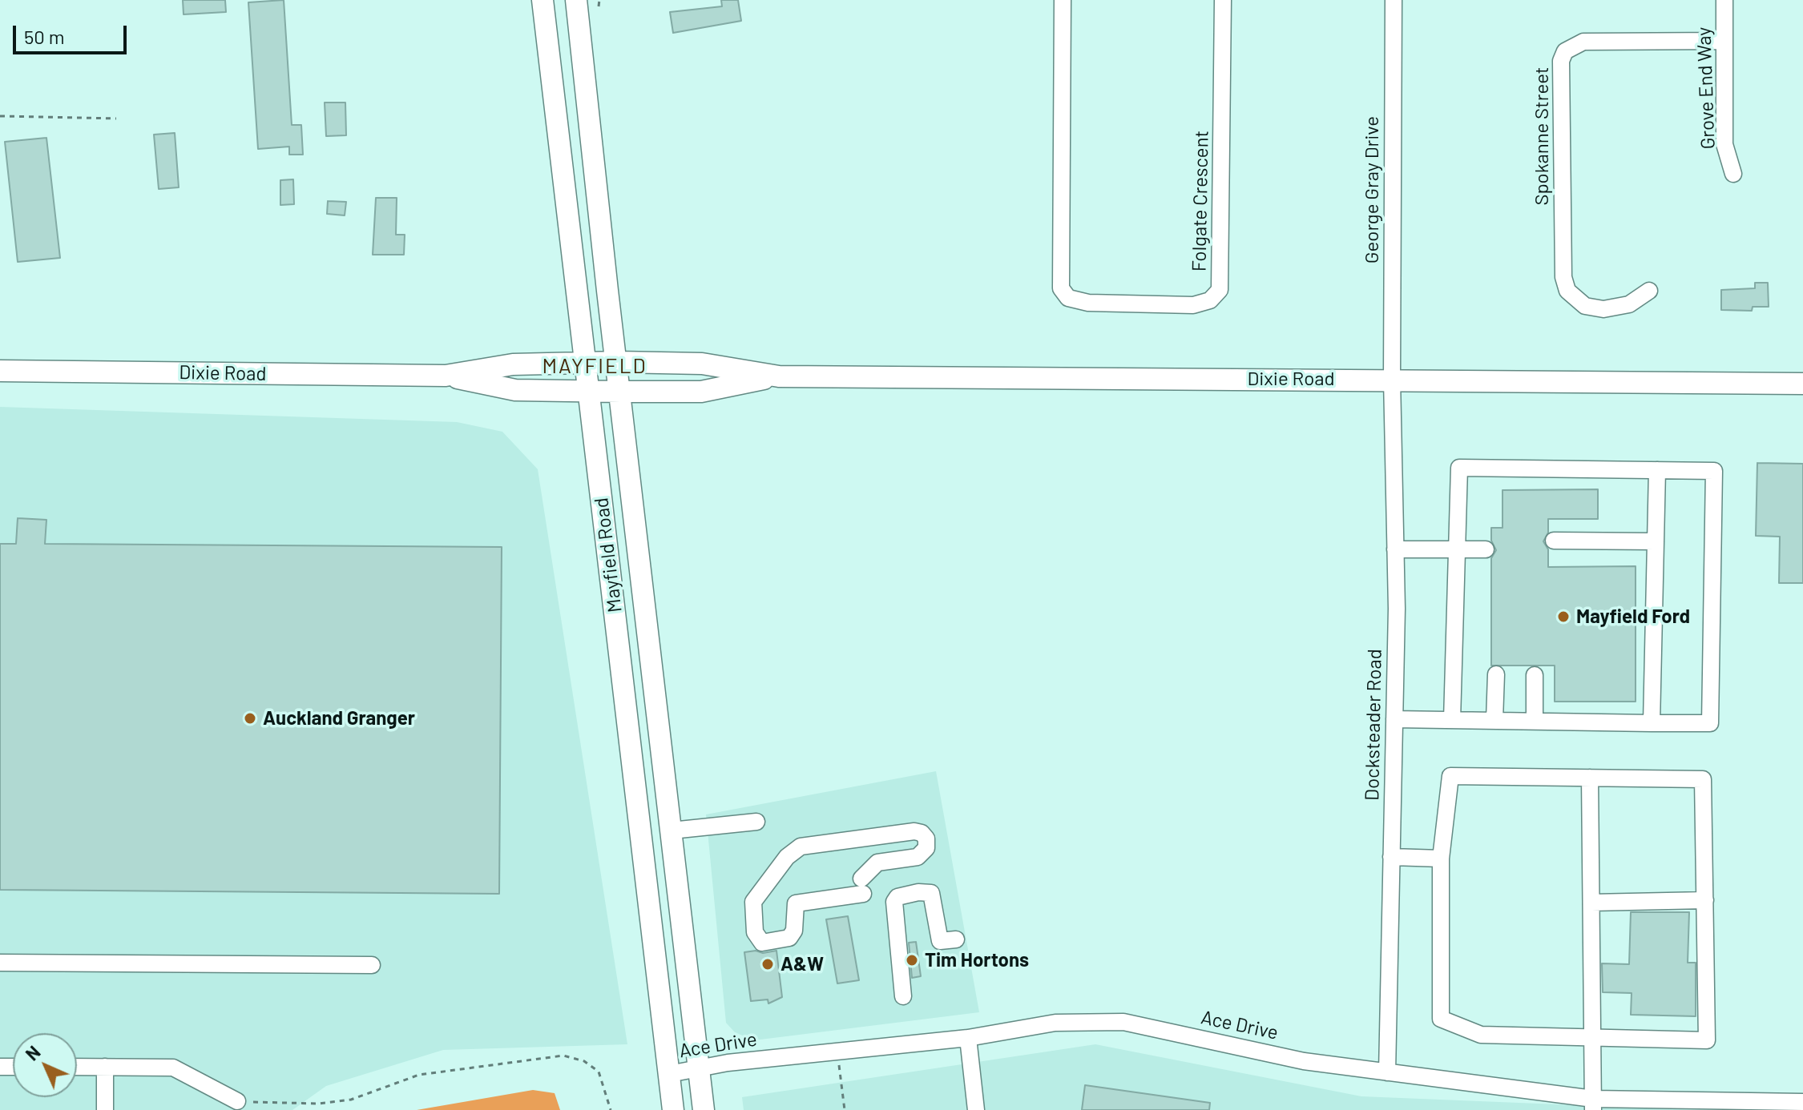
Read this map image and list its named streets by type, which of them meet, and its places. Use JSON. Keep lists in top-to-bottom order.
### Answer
{
  "streets": {
    "main road": ["Dixie Road", "Mayfield Road"],
    "street": [
      "Grove End Way",
      "Spokanne Street",
      "George Gray Drive",
      "Folgate Crescent",
      "Docksteader Road",
      "Ace Drive"
    ]
  },
  "crossings": [
    ["Grove End Way", "Spokanne Street"],
    ["George Gray Drive", "Dixie Road"],
    ["George Gray Drive", "Docksteader Road"],
    ["Dixie Road", "Mayfield Road"],
    ["Dixie Road", "Docksteader Road"],
    ["Mayfield Road", "Ace Drive"],
    ["Docksteader Road", "Ace Drive"]
  ],
  "districts": ["MAYFIELD"],
  "places": [
    "Mayfield Ford",
    "Auckland Granger",
    "Tim Hortons",
    "A&W"
  ],
  "scale_bar": "50 m",
  "north": "top left"
}
